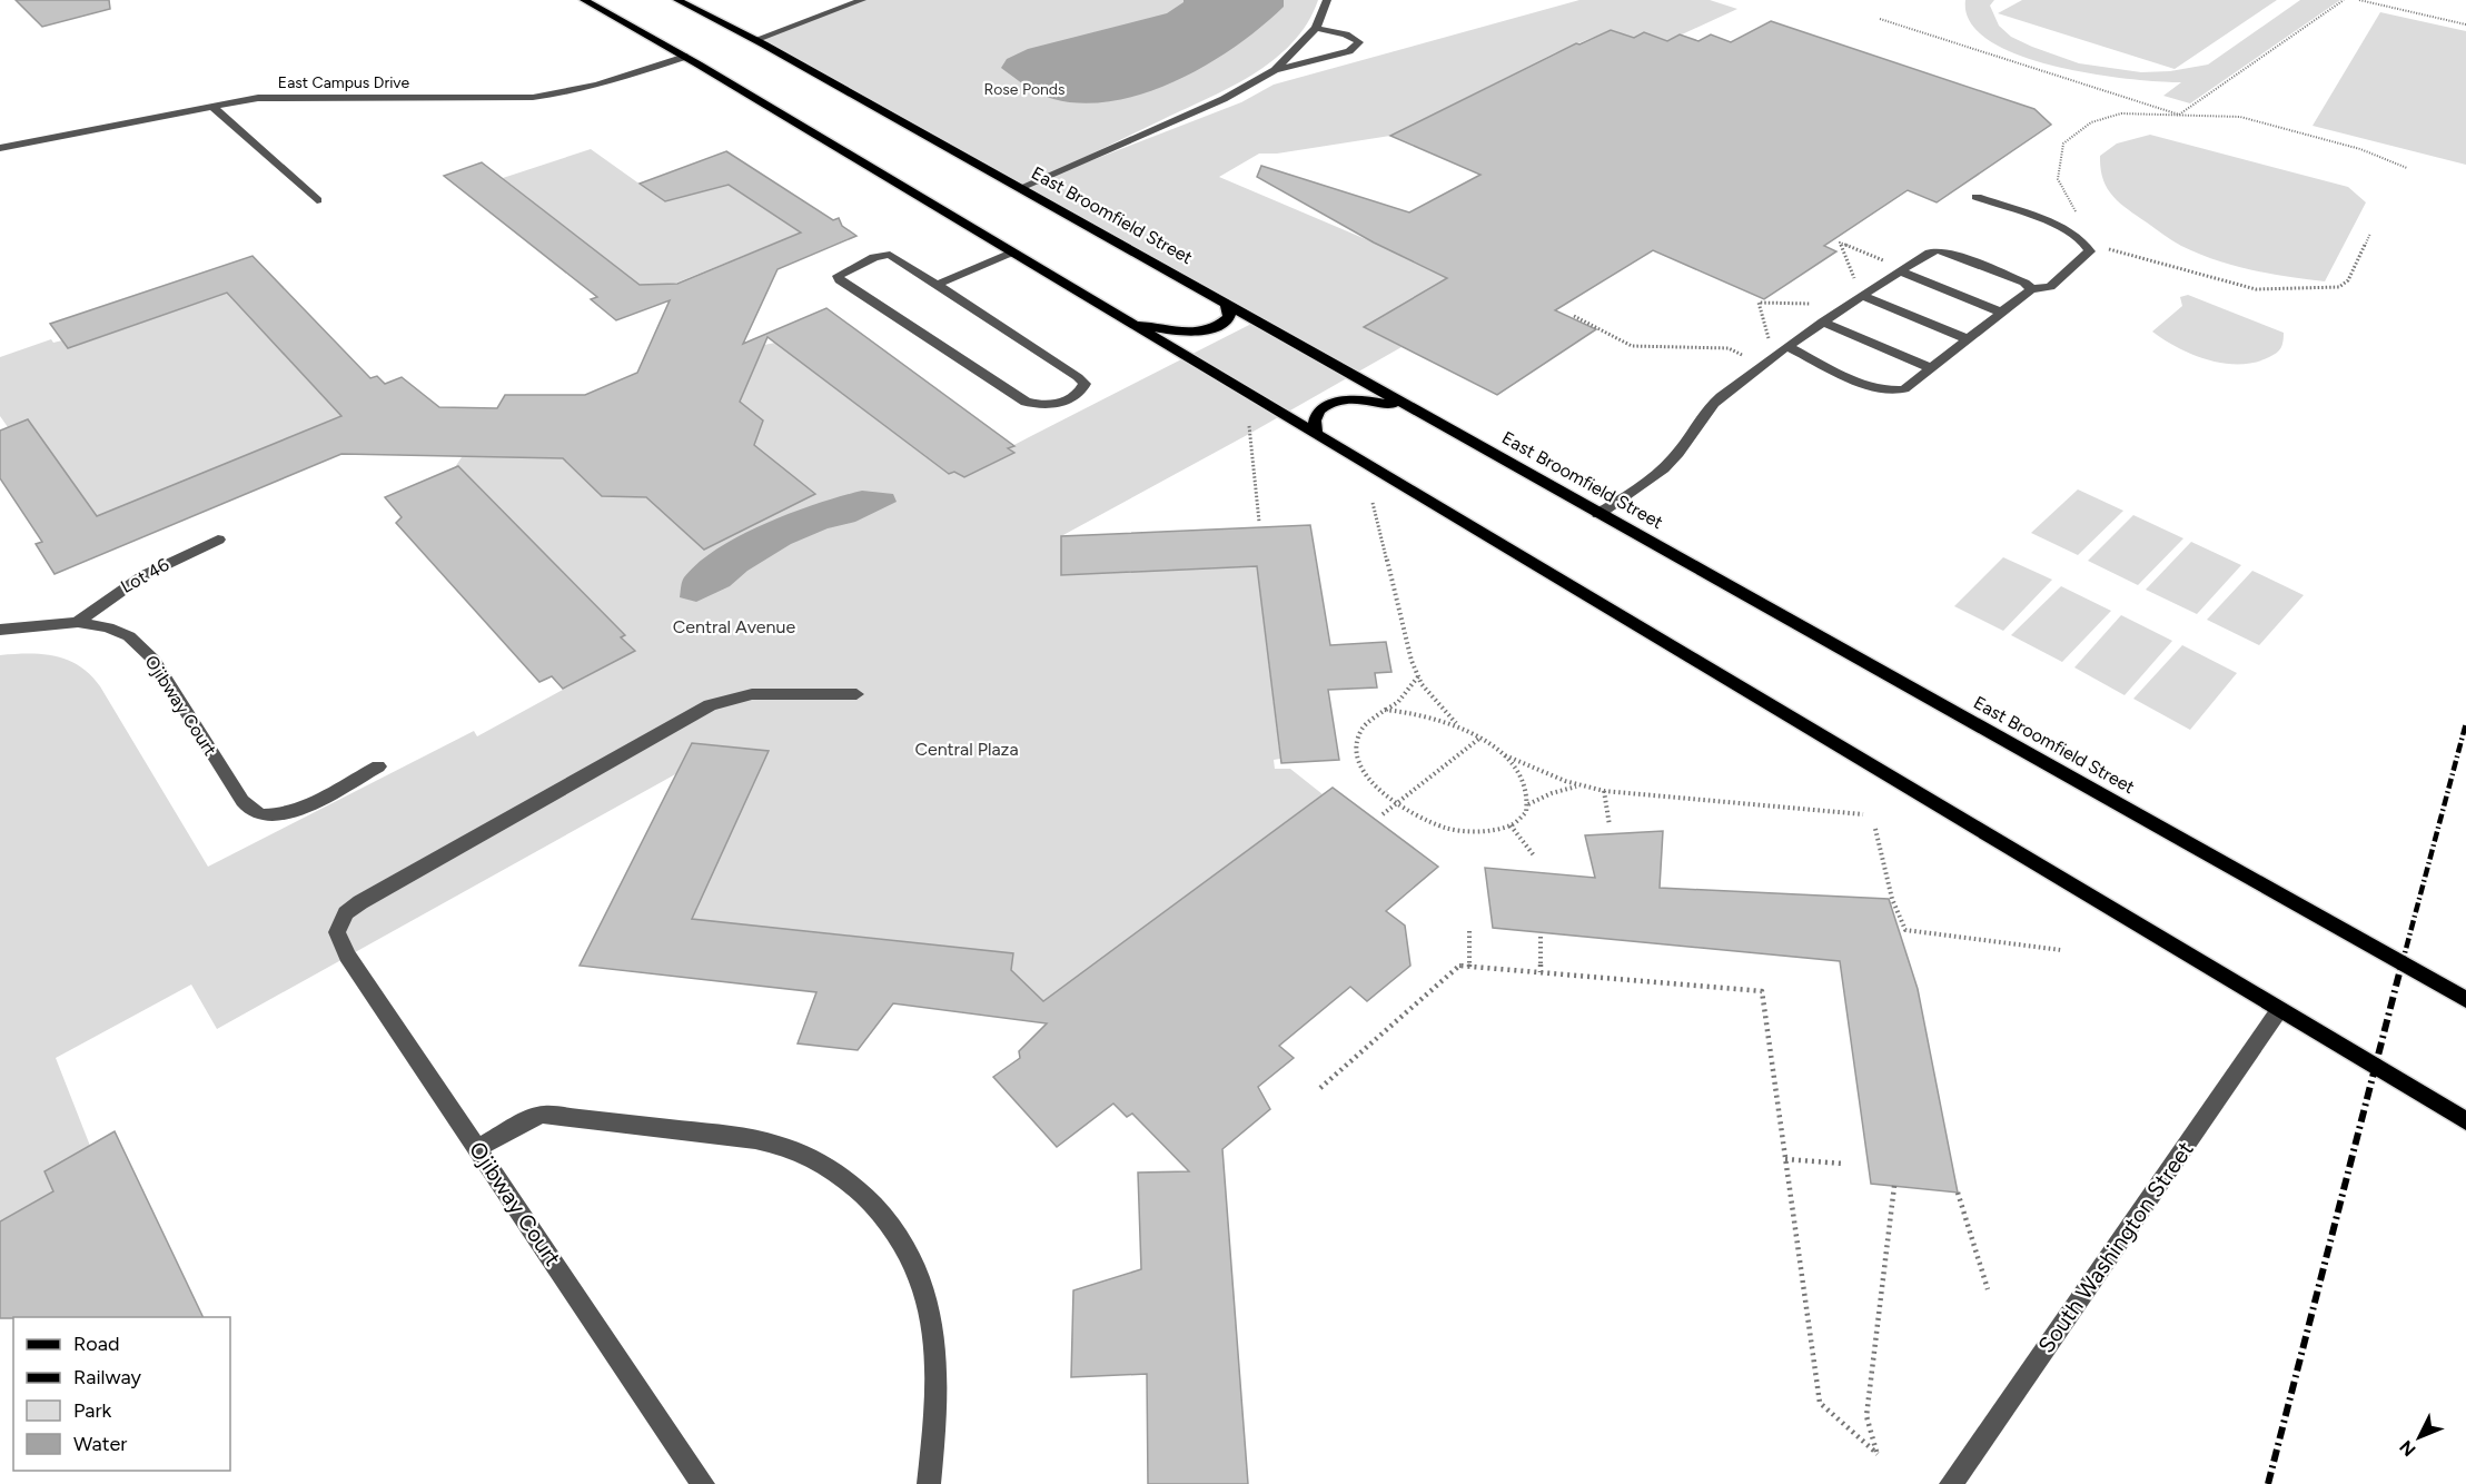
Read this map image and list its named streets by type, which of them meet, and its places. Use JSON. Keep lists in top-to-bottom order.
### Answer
{
  "streets": {
    "main road": ["East Broomfield Street"],
    "street": [
      "East Campus Drive",
      "Lot 46",
      "Ojibway Court",
      "South Washington Street"
    ]
  },
  "crossings": [
    ["Lot 46", "Ojibway Court"]
  ],
  "parks": ["Rose Ponds", "Central Avenue", "Central Plaza"],
  "legend": [
    "Road",
    "Railway",
    "Park",
    "Water"
  ],
  "north": "bottom left"
}
